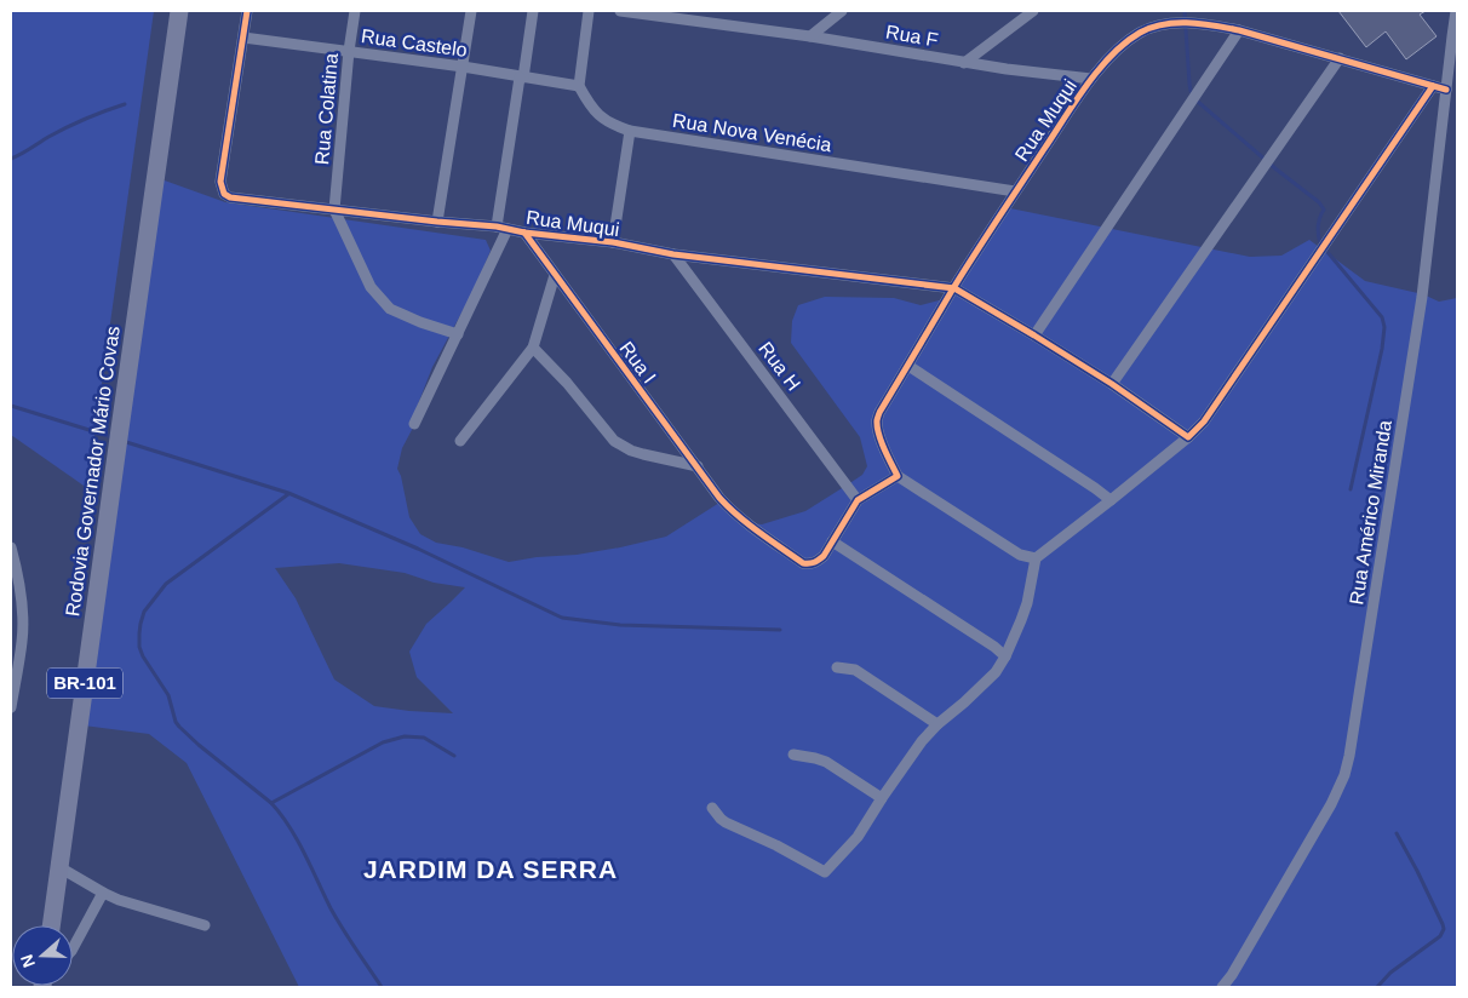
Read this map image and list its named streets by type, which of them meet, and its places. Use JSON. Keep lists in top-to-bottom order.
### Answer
{
  "streets": {
    "main road": ["Rodovia Governador Mário Covas", "BR-101"],
    "street": [
      "Rua F",
      "Rua Castelo",
      "Rua Colatina",
      "Rua Muqui",
      "Rua Nova Venécia",
      "Rua I",
      "Rua H",
      "Rua Américo Miranda"
    ]
  },
  "crossings": [
    ["Rua F", "Rua Muqui"],
    ["Rua Castelo", "Rua Colatina"],
    ["Rua Castelo", "Rua Muqui"],
    ["Rua Castelo", "Rua Nova Venécia"],
    ["Rua Colatina", "Rua Muqui"],
    ["Rua Muqui", "Rua Nova Venécia"],
    ["Rua Muqui", "Rua I"],
    ["Rua Muqui", "Rua H"],
    ["Rua Muqui", "Rua Américo Miranda"]
  ],
  "districts": ["JARDIM DA SERRA"],
  "north": "left"
}
